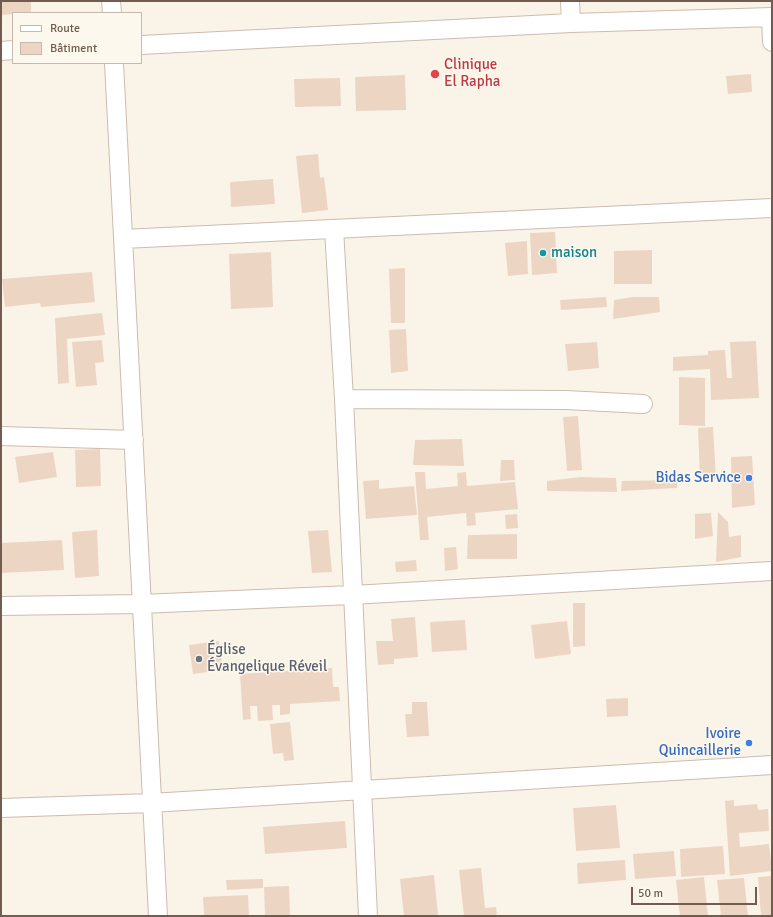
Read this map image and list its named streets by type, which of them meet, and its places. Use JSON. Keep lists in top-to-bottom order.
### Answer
{
  "places": [
    "Clinique El Rapha",
    "maison",
    "Bidas Service",
    "Église Évangelique Réveil",
    "Ivoire Quincaillerie"
  ],
  "legend": ["Route", "Bâtiment"],
  "scale_bar": "50 m"
}
